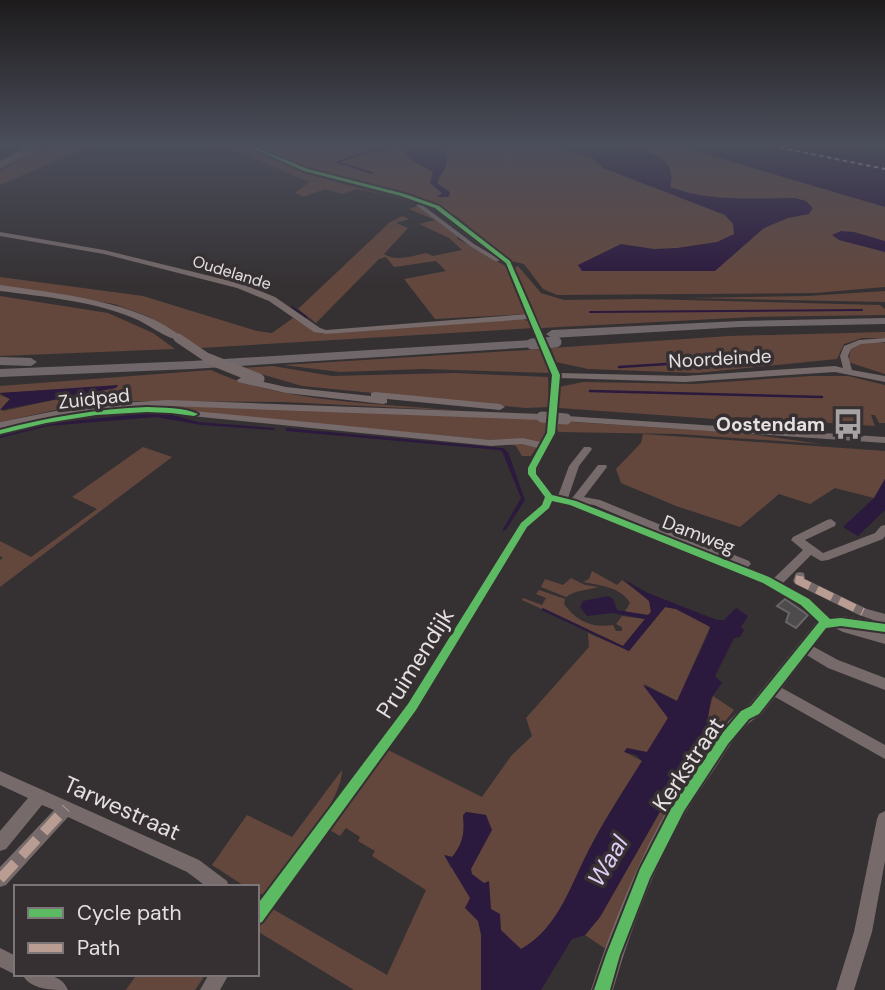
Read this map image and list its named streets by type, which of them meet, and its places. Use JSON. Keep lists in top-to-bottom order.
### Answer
{
  "streets": {
    "main road": ["Kerkstraat"],
    "street": [
      "Oudelande",
      "Noordeinde",
      "Damweg",
      "Pruimendijk",
      "Tarwestraat"
    ],
    "cycle path": ["Zuidpad"]
  },
  "crossings": [
    ["Damweg", "Pruimendijk"],
    ["Damweg", "Kerkstraat"]
  ],
  "water": ["Waal"],
  "places": {
    "bus stop": ["Oostendam"]
  },
  "legend": ["Cycle path", "Path"]
}
